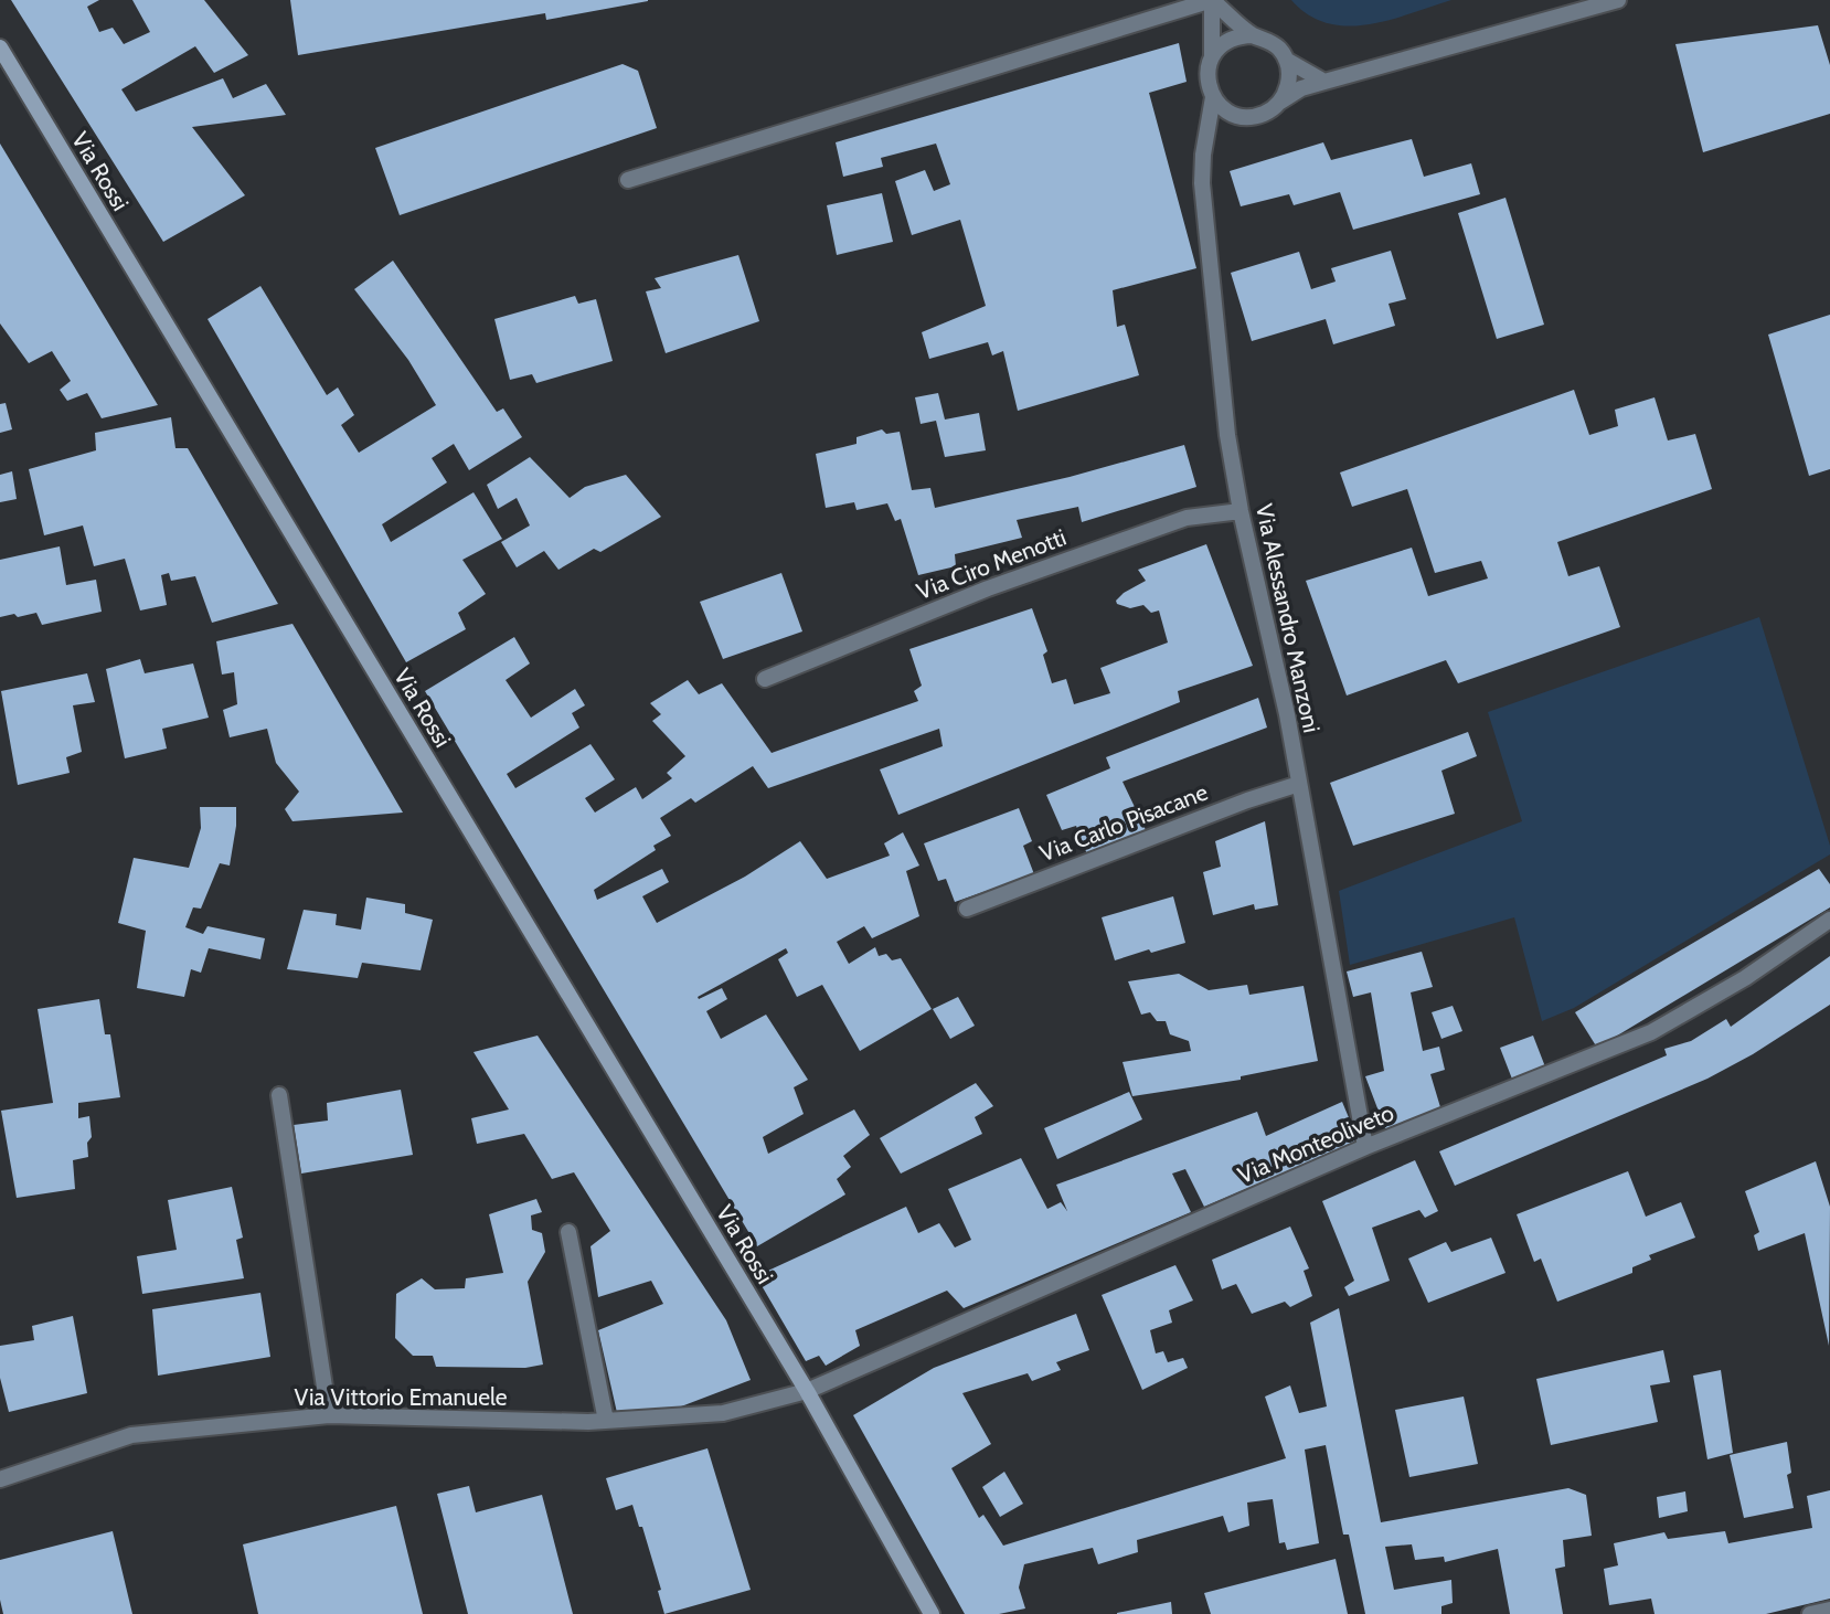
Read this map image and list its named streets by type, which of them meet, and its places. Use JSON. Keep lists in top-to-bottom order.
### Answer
{
  "streets": {
    "street": [
      "Via Rossi",
      "Via Ciro Menotti",
      "Via Alessandro Manzoni",
      "Via Carlo Pisacane",
      "Via Monteoliveto",
      "Via Vittorio Emanuele"
    ]
  },
  "crossings": [
    ["Via Rossi", "Via Monteoliveto"],
    ["Via Rossi", "Via Vittorio Emanuele"],
    ["Via Ciro Menotti", "Via Alessandro Manzoni"],
    ["Via Alessandro Manzoni", "Via Carlo Pisacane"],
    ["Via Alessandro Manzoni", "Via Monteoliveto"],
    ["Via Monteoliveto", "Via Vittorio Emanuele"]
  ]
}
